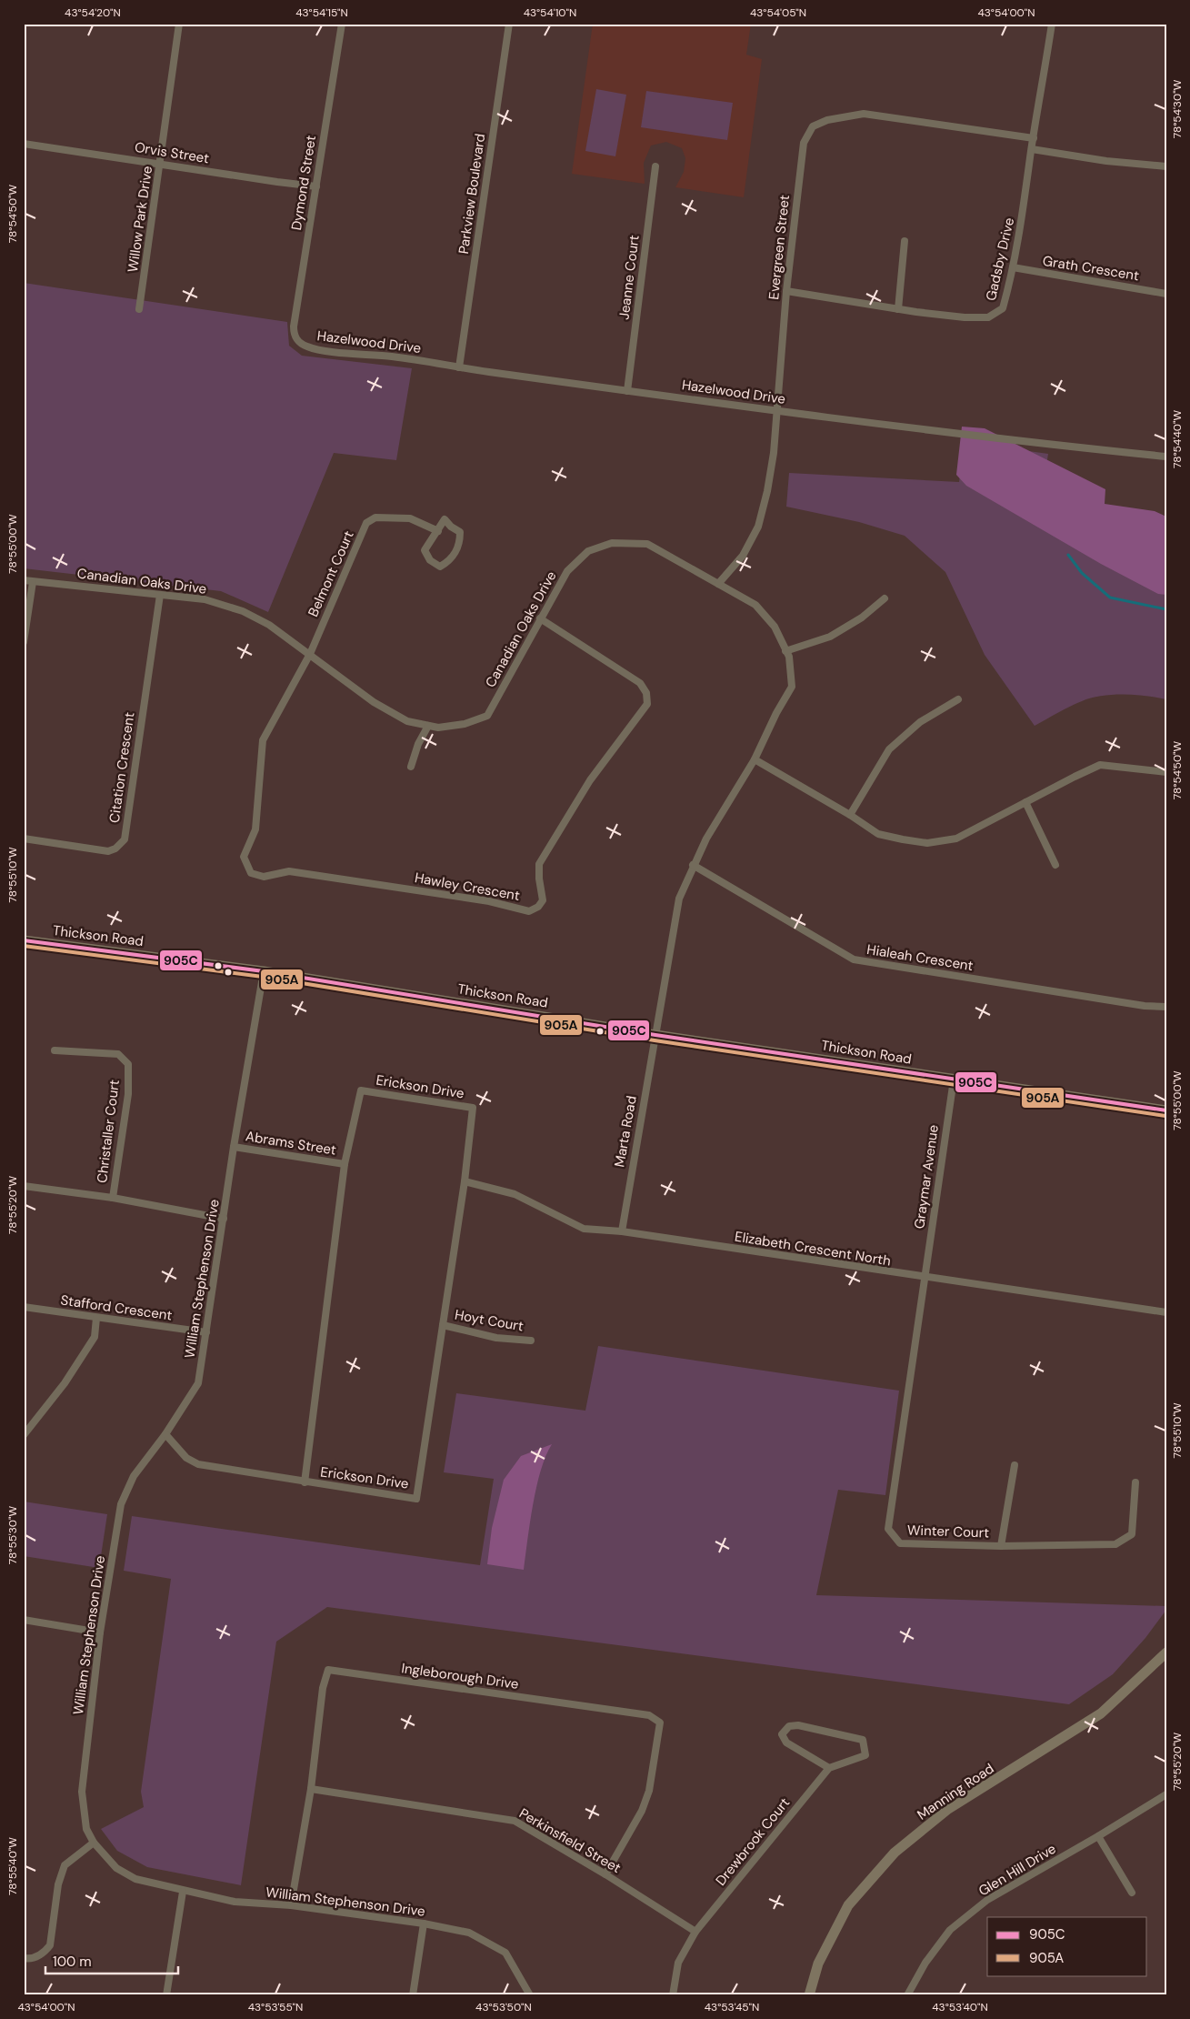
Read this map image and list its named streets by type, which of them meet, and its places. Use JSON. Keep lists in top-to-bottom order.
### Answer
{
  "streets": {
    "main road": ["Thickson Road", "Manning Road"],
    "street": [
      "Orvis Street",
      "Dymond Street",
      "Parkview Boulevard",
      "Willow Park Drive",
      "Evergreen Street",
      "Gadsby Drive",
      "Grath Crescent",
      "Jeanne Court",
      "Hazelwood Drive",
      "Belmont Court",
      "Canadian Oaks Drive",
      "Citation Crescent",
      "Hawley Crescent",
      "Hialeah Crescent",
      "Erickson Drive",
      "Christaller Court",
      "Marta Road",
      "Abrams Street",
      "Graymar Avenue",
      "Elizabeth Crescent North",
      "William Stephenson Drive",
      "Stafford Crescent",
      "Hoyt Court",
      "Winter Court",
      "Ingleborough Drive",
      "Perkinsfield Street",
      "Drewbrook Court",
      "Glen Hill Drive"
    ]
  },
  "crossings": [
    ["Orvis Street", "Dymond Street"],
    ["Orvis Street", "Willow Park Drive"],
    ["Dymond Street", "Hazelwood Drive"],
    ["Parkview Boulevard", "Hazelwood Drive"],
    ["Evergreen Street", "Gadsby Drive"],
    ["Evergreen Street", "Hazelwood Drive"],
    ["Evergreen Street", "Canadian Oaks Drive"],
    ["Gadsby Drive", "Grath Crescent"],
    ["Jeanne Court", "Hazelwood Drive"],
    ["Belmont Court", "Canadian Oaks Drive"],
    ["Belmont Court", "Hawley Crescent"],
    ["Canadian Oaks Drive", "Citation Crescent"],
    ["Canadian Oaks Drive", "Hawley Crescent"],
    ["Canadian Oaks Drive", "Thickson Road"],
    ["Canadian Oaks Drive", "Hialeah Crescent"],
    ["Canadian Oaks Drive", "Marta Road"],
    ["Thickson Road", "Marta Road"],
    ["Thickson Road", "Graymar Avenue"],
    ["Thickson Road", "William Stephenson Drive"],
    ["Erickson Drive", "Abrams Street"],
    ["Erickson Drive", "Elizabeth Crescent North"],
    ["Erickson Drive", "William Stephenson Drive"],
    ["Erickson Drive", "Hoyt Court"],
    ["Marta Road", "Elizabeth Crescent North"],
    ["Abrams Street", "William Stephenson Drive"],
    ["Graymar Avenue", "Elizabeth Crescent North"],
    ["Graymar Avenue", "Winter Court"],
    ["Elizabeth Crescent North", "Winter Court"],
    ["William Stephenson Drive", "Stafford Crescent"],
    ["William Stephenson Drive", "Ingleborough Drive"],
    ["Ingleborough Drive", "Perkinsfield Street"],
    ["Perkinsfield Street", "Drewbrook Court"]
  ],
  "lines": ["transit line 905C", "transit line 905A"],
  "legend": ["905C", "905A"],
  "scale_bar": "100 m",
  "coordinates": [
    "43°54'20\"N",
    "43°54'15\"N",
    "43°54'10\"N",
    "43°54'05\"N",
    "43°54'00\"N",
    "78°54'30\"W",
    "78°54'50\"W",
    "78°54'40\"W",
    "78°55'00\"W",
    "78°55'10\"W",
    "78°55'20\"W",
    "78°55'30\"W",
    "78°55'40\"W",
    "43°53'55\"N",
    "43°53'50\"N",
    "43°53'45\"N",
    "43°53'40\"N"
  ]
}
